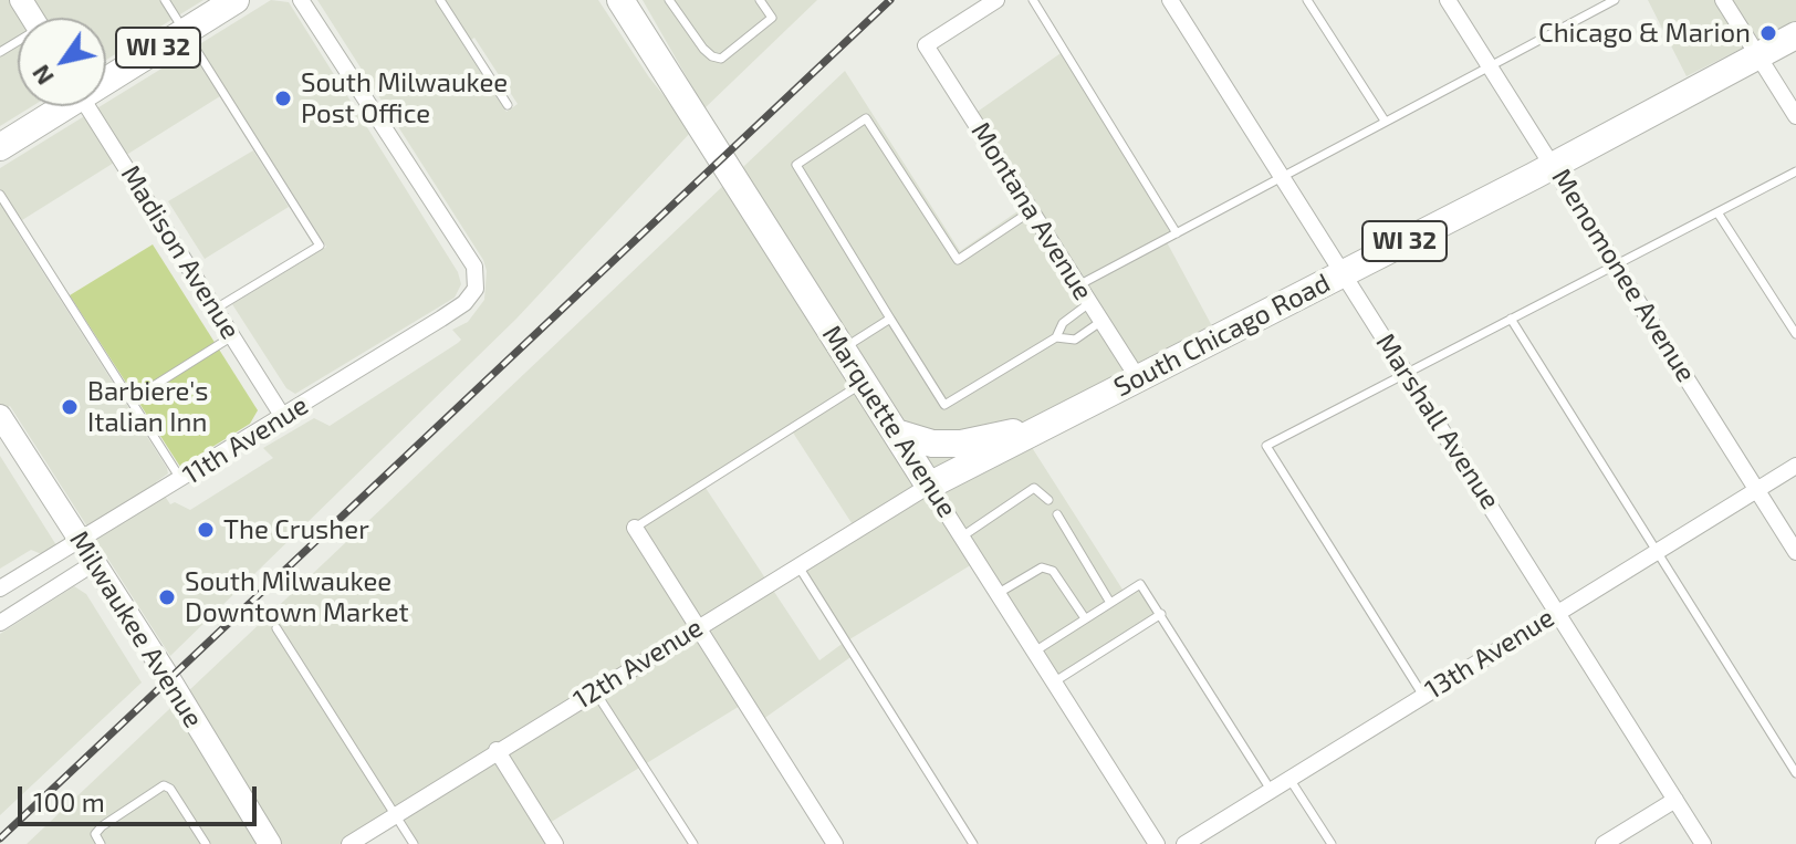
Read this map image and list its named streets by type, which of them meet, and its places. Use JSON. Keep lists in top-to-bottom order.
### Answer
{
  "streets": {
    "main road": ["WI 32", "South Chicago Road", "Marquette Avenue"],
    "street": [
      "Montana Avenue",
      "Madison Avenue",
      "Menomonee Avenue",
      "Marshall Avenue",
      "11th Avenue",
      "Milwaukee Avenue",
      "13th Avenue",
      "12th Avenue"
    ]
  },
  "crossings": [
    ["WI 32", "South Chicago Road"],
    ["WI 32", "Marquette Avenue"],
    ["Montana Avenue", "South Chicago Road"],
    ["Madison Avenue", "11th Avenue"],
    ["Menomonee Avenue", "South Chicago Road"],
    ["Menomonee Avenue", "13th Avenue"],
    ["South Chicago Road", "Marquette Avenue"],
    ["South Chicago Road", "Marshall Avenue"],
    ["South Chicago Road", "12th Avenue"],
    ["Marquette Avenue", "12th Avenue"],
    ["Marshall Avenue", "13th Avenue"],
    ["11th Avenue", "Milwaukee Avenue"]
  ],
  "places": [
    "Chicago & Marion",
    "South Milwaukee Post Office",
    "Barbiere's Italian Inn",
    "The Crusher",
    "South Milwaukee Downtown Market"
  ],
  "scale_bar": "100 m",
  "north": "bottom left"
}
